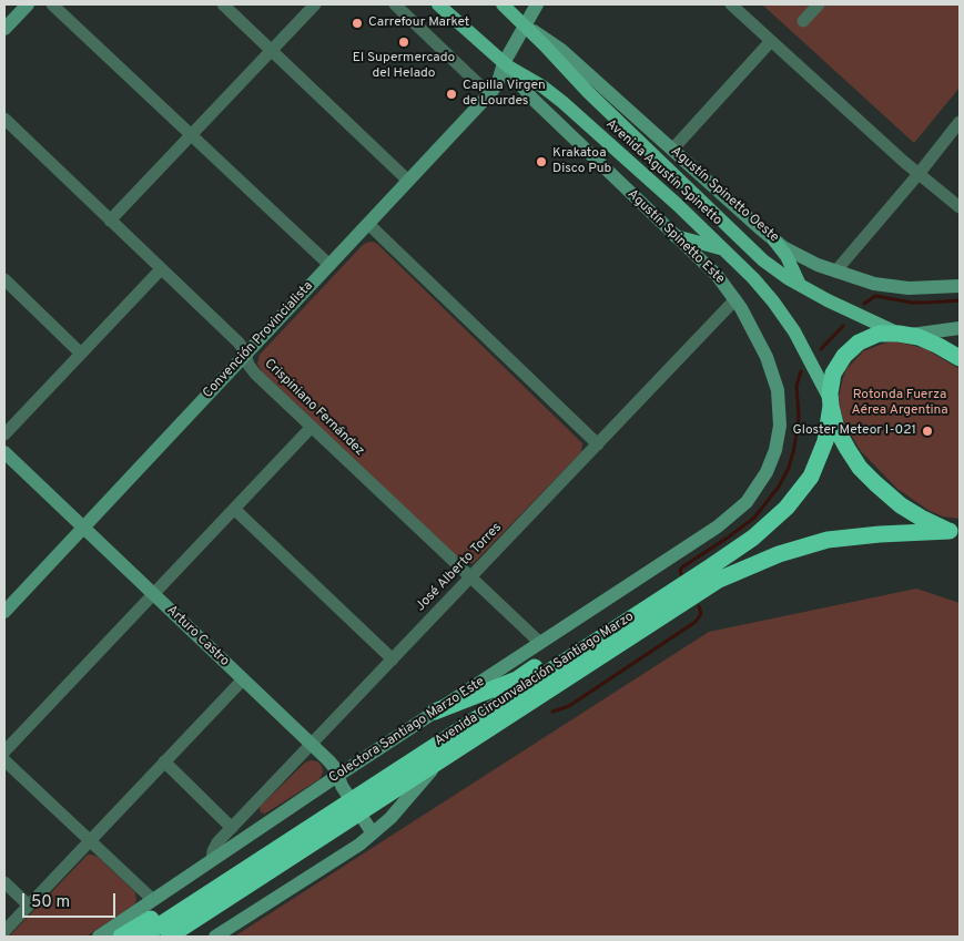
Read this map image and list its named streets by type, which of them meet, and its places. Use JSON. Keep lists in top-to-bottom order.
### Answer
{
  "streets": {
    "highway": ["Avenida Circunvalación Santiago Marzo"],
    "main road": ["Avenida Agustín Spinetto"],
    "street": [
      "Agustín Spinetto Oeste",
      "Agustín Spinetto Este",
      "Convención Provincialista",
      "Crispiniano Fernández",
      "José Alberto Torres",
      "Arturo Castro",
      "Colectora Santiago Marzo Este"
    ]
  },
  "crossings": [
    ["Avenida Agustín Spinetto", "Agustín Spinetto Oeste"],
    ["Avenida Agustín Spinetto", "Agustín Spinetto Este"],
    ["Avenida Agustín Spinetto", "Convención Provincialista"],
    ["Avenida Agustín Spinetto", "Avenida Circunvalación Santiago Marzo"],
    ["Agustín Spinetto Oeste", "Convención Provincialista"],
    ["Agustín Spinetto Este", "Convención Provincialista"],
    ["Agustín Spinetto Este", "José Alberto Torres"],
    ["Agustín Spinetto Este", "Colectora Santiago Marzo Este"],
    ["Convención Provincialista", "Crispiniano Fernández"],
    ["Convención Provincialista", "Arturo Castro"],
    ["Crispiniano Fernández", "José Alberto Torres"],
    ["Crispiniano Fernández", "Colectora Santiago Marzo Este"],
    ["José Alberto Torres", "Arturo Castro"],
    ["José Alberto Torres", "Colectora Santiago Marzo Este"],
    ["Arturo Castro", "Avenida Circunvalación Santiago Marzo"],
    ["Arturo Castro", "Colectora Santiago Marzo Este"]
  ],
  "parks": ["Rotonda Fuerza Aérea Argentina"],
  "places": [
    "Carrefour Market",
    "El Supermercado del Helado",
    "Capilla Virgen de Lourdes",
    "Krakatoa Disco Pub",
    "Gloster Meteor I-021"
  ],
  "scale_bar": "50 m"
}
